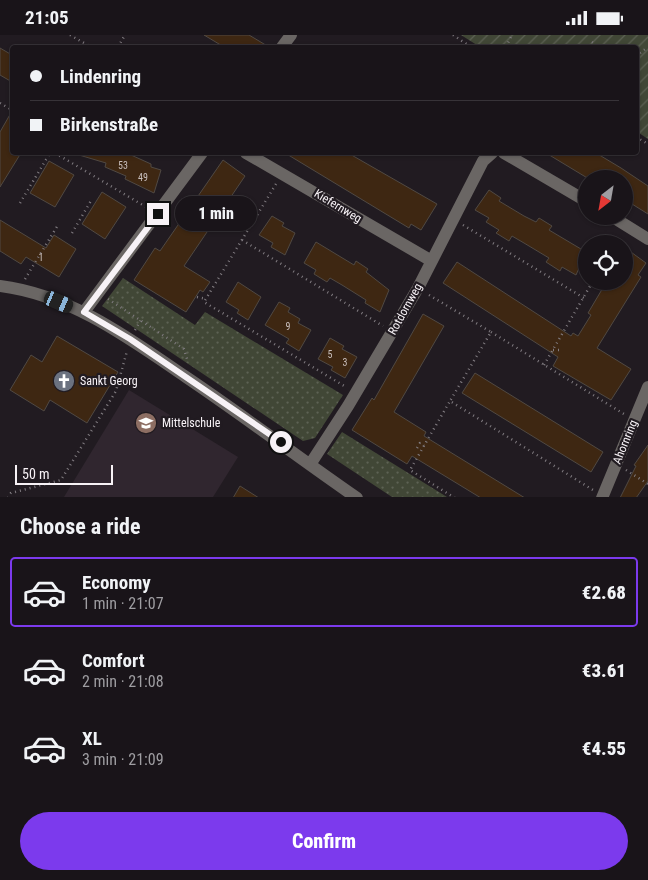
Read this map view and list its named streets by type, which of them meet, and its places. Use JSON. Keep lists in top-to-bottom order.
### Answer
{
  "streets": {
    "street": ["Kiefernweg", "Rotdornweg", "Ahornring"]
  },
  "crossings": [
    ["Kiefernweg", "Rotdornweg"]
  ],
  "places": {
    "church": ["Sankt Georg"],
    "school or university": ["Mittelschule"]
  },
  "house_numbers": [
    "53",
    "49",
    "1",
    "9",
    "5",
    "3"
  ],
  "scale_bar": "50 m",
  "north": "bottom left",
  "page": {
    "status": "21:05",
    "banner": ["Lindenring", "Birkenstraße"],
    "bubble": "1 min",
    "scale": "50 m",
    "heading": "Choose a ride",
    "list": [
      {
        "name": "Economy",
        "note": "1 min · 21:07",
        "value": "€2.68"
      },
      {
        "name": "Comfort",
        "note": "2 min · 21:08",
        "value": "€3.61"
      },
      {
        "name": "XL",
        "note": "3 min · 21:09",
        "value": "€4.55"
      }
    ],
    "buttons": "Confirm"
  }
}
